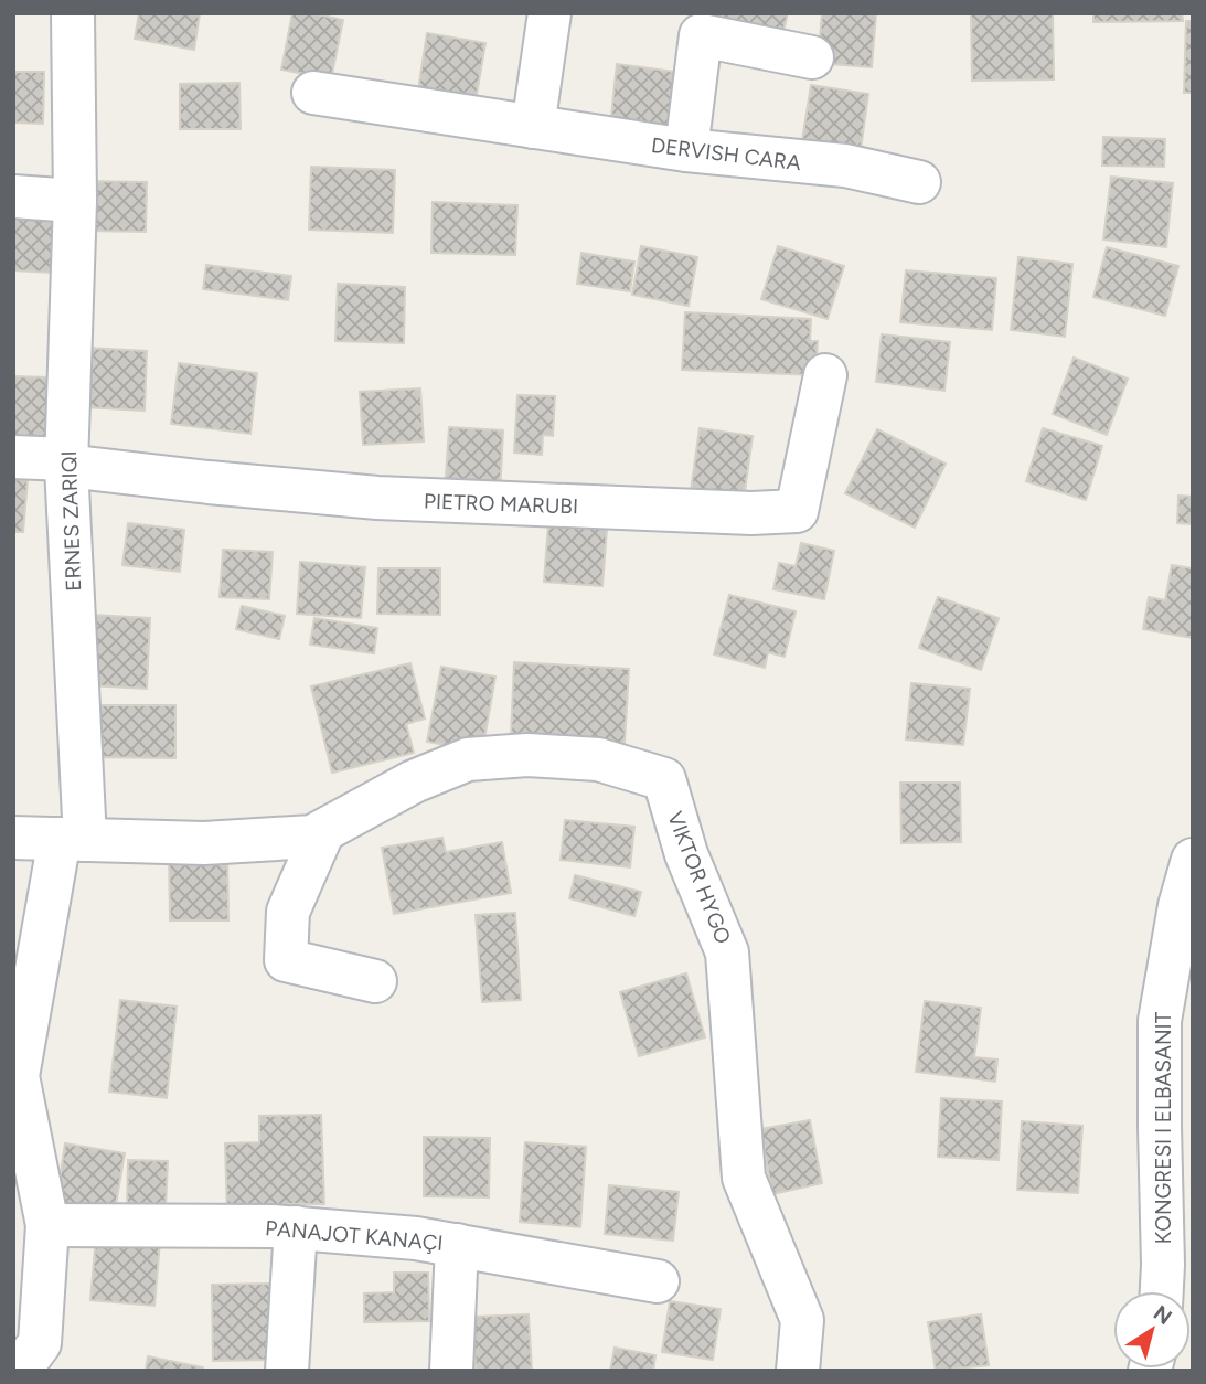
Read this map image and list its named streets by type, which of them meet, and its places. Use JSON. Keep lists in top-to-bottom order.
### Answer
{
  "streets": {
    "street": [
      "DERVISH CARA",
      "PIETRO MARUBI",
      "ERNES ZARIQI",
      "VIKTOR HYGO",
      "KONGRESI I ELBASANIT",
      "PANAJOT KANAÇI"
    ]
  },
  "crossings": [
    ["PIETRO MARUBI", "ERNES ZARIQI"],
    ["ERNES ZARIQI", "VIKTOR HYGO"]
  ],
  "north": "top right"
}
